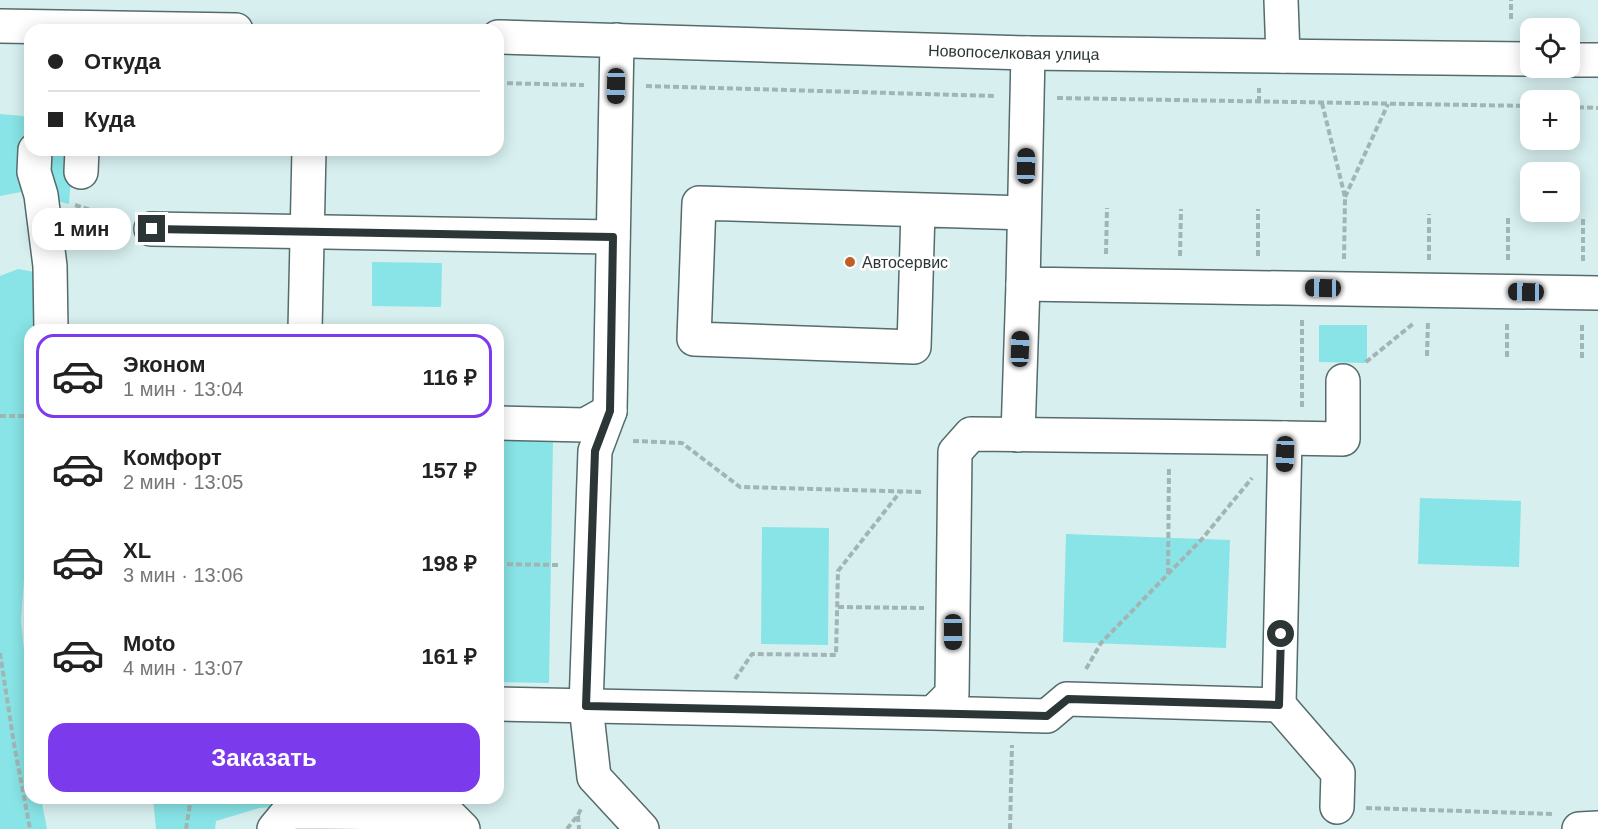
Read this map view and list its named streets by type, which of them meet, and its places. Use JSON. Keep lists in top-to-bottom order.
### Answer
{
  "streets": {
    "street": ["Новопоселковая улица"]
  },
  "places": ["Автосервис"],
  "page": {
    "map_buttons": ["+", "−"],
    "banner": ["Откуда", "Куда"],
    "bubble": "1 мин",
    "list": [
      {
        "name": "Эконом",
        "note": "1 мин · 13:04",
        "value": "116 ₽"
      },
      {
        "name": "Комфорт",
        "note": "2 мин · 13:05",
        "value": "157 ₽"
      },
      {
        "name": "XL",
        "note": "3 мин · 13:06",
        "value": "198 ₽"
      },
      {
        "name": "Moto",
        "note": "4 мин · 13:07",
        "value": "161 ₽"
      }
    ],
    "buttons": "Заказать"
  }
}
